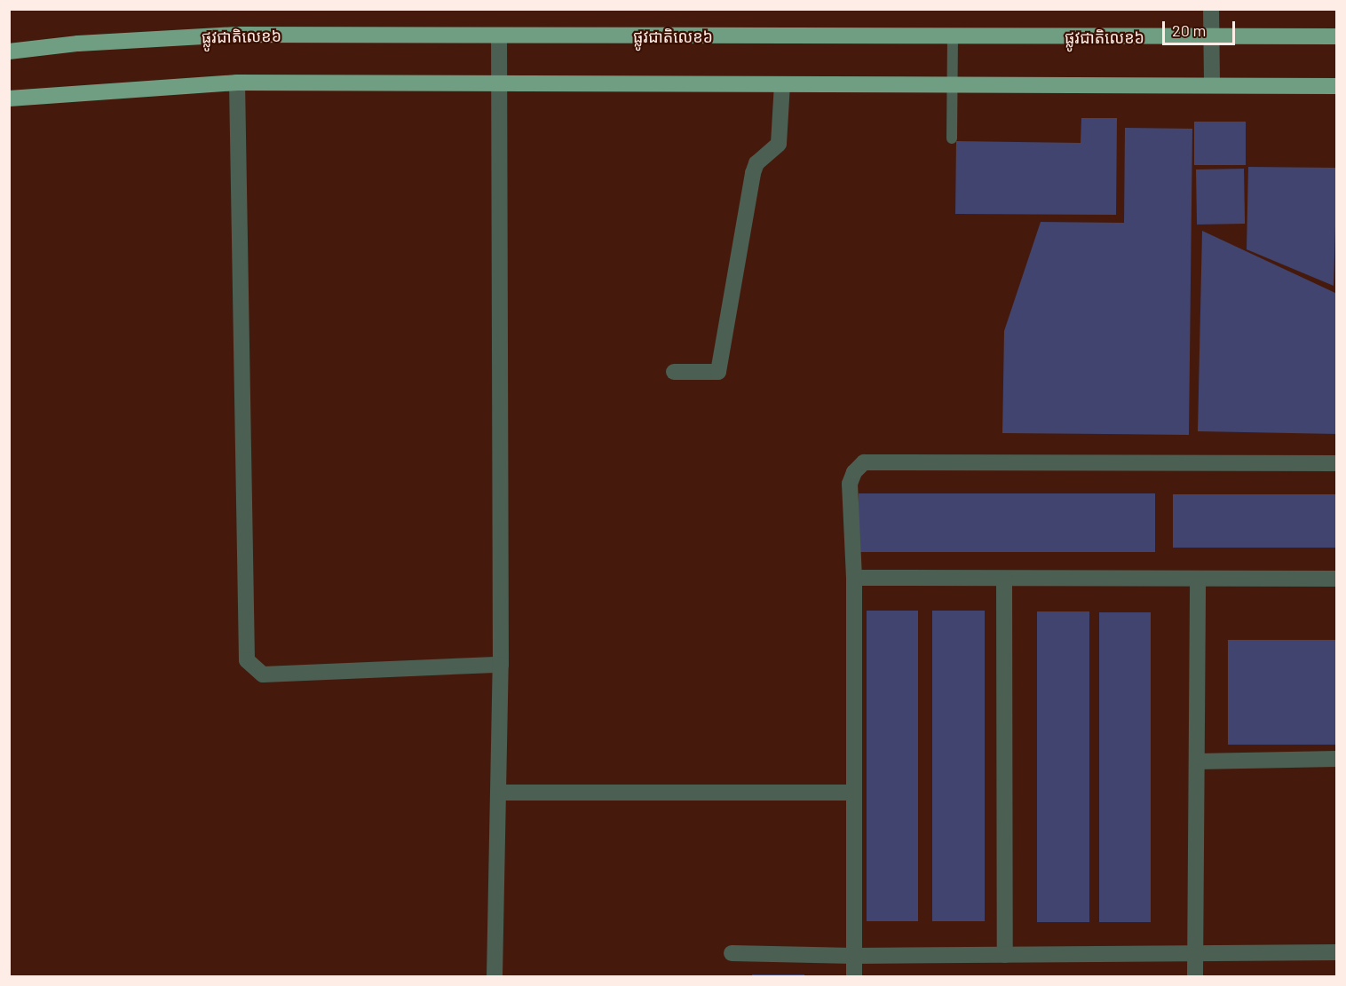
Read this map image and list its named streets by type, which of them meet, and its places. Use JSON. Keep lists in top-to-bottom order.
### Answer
{
  "streets": {
    "highway": ["ផ្លូវជាតិលេខ៦"]
  },
  "scale_bar": "20 m"
}
